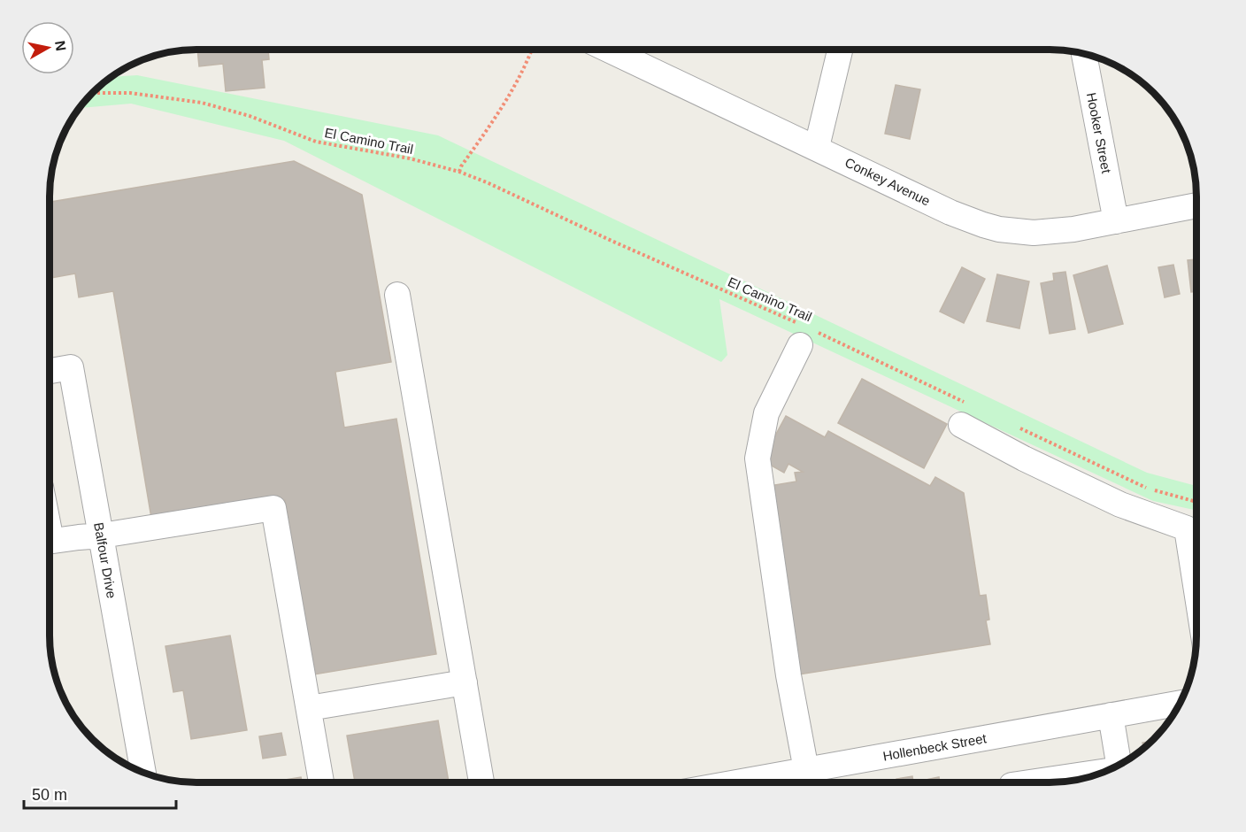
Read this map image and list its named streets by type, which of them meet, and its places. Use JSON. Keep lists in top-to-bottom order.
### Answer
{
  "streets": {
    "street": [
      "Hooker Street",
      "Conkey Avenue",
      "Balfour Drive",
      "Hollenbeck Street"
    ],
    "path": ["El Camino Trail"]
  },
  "crossings": [
    ["Hooker Street", "Conkey Avenue"]
  ],
  "scale_bar": "50 m",
  "north": "right"
}
